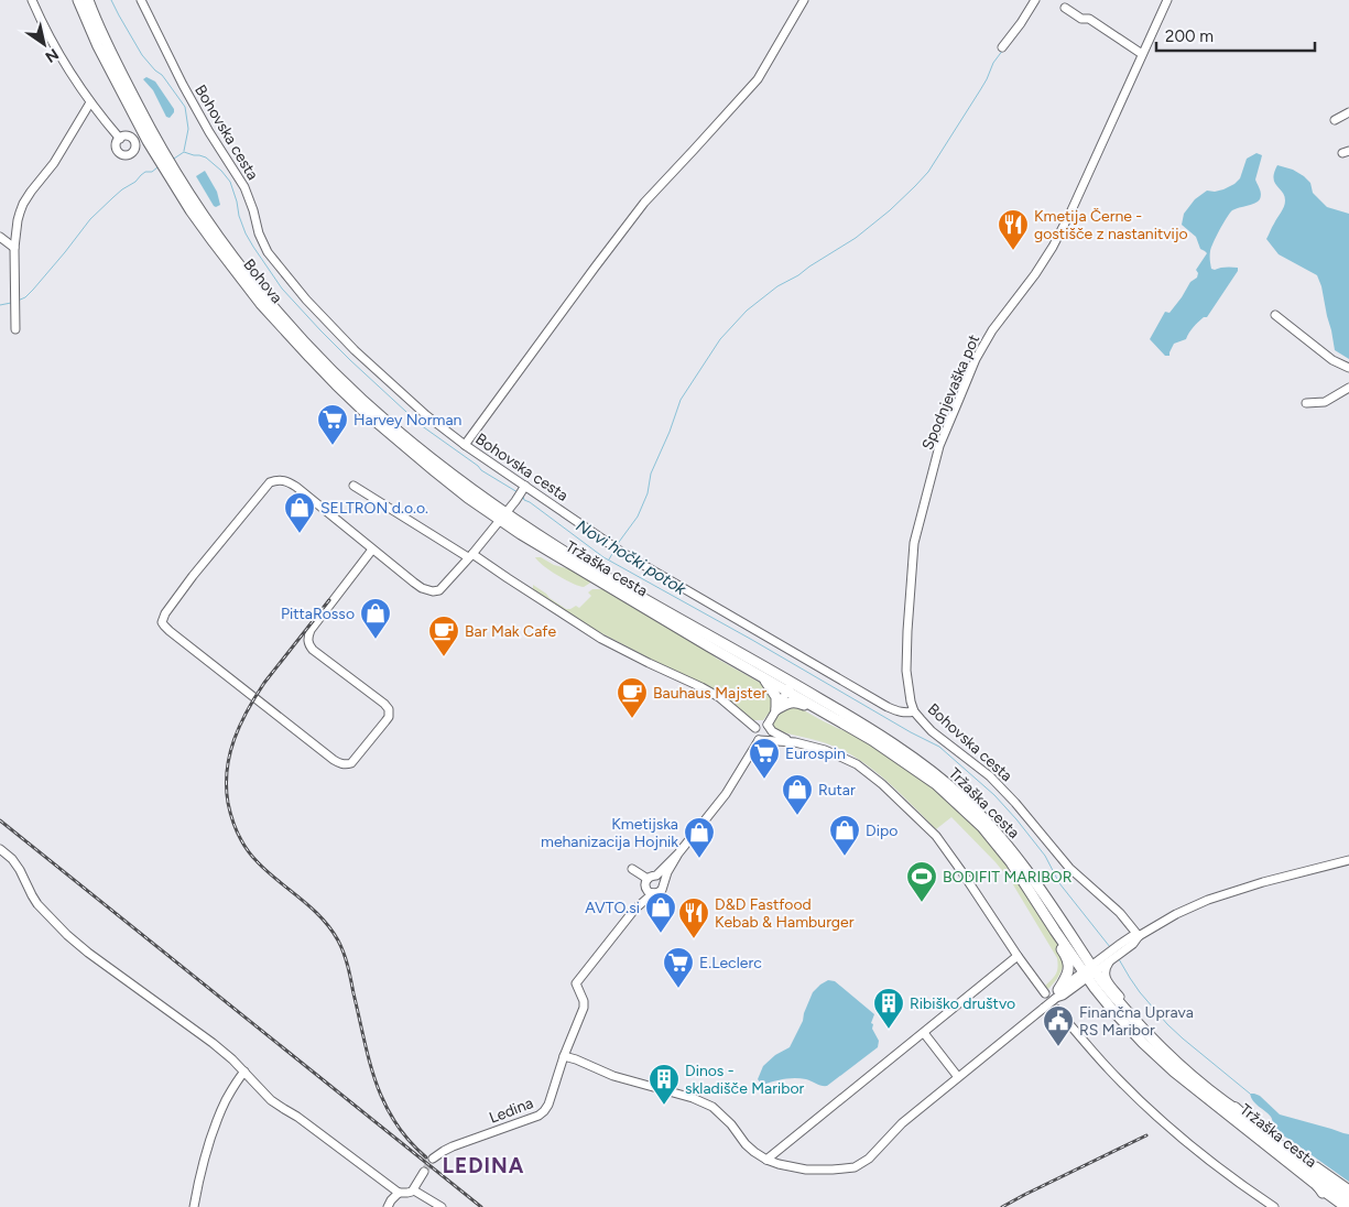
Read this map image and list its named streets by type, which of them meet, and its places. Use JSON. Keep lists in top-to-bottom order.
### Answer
{
  "streets": {
    "main road": ["Bohova", "Tržaška cesta"],
    "street": ["Bohovska cesta", "Spodnjevaška pot", "Ledina"]
  },
  "crossings": [
    ["Bohovska cesta", "Spodnjevaška pot"],
    ["Bohova", "Tržaška cesta"]
  ],
  "districts": ["LEDINA"],
  "water": ["Novi hočki potok"],
  "places": {
    "restaurant": ["Kmetija Černe - gostišče z nastanitvijo", "D&D Fastfood Kebab & Hamburger"],
    "supermarket": ["Harvey Norman", "Eurospin", "E.Leclerc"],
    "shop": [
      "SELTRON d.o.o.",
      "PittaRosso",
      "Rutar",
      "Dipo",
      "Kmetijska mehanizacija Hojnik",
      "AVTO.si"
    ],
    "cafe": ["Bar Mak Cafe", "Bauhaus Majster"],
    "sports": ["BODIFIT MARIBOR"],
    "building": ["Ribiško društvo", "Dinos - skladišče Maribor"],
    "public building": ["Finančna Uprava RS Maribor"]
  },
  "scale_bar": "200 m",
  "north": "bottom right"
}
